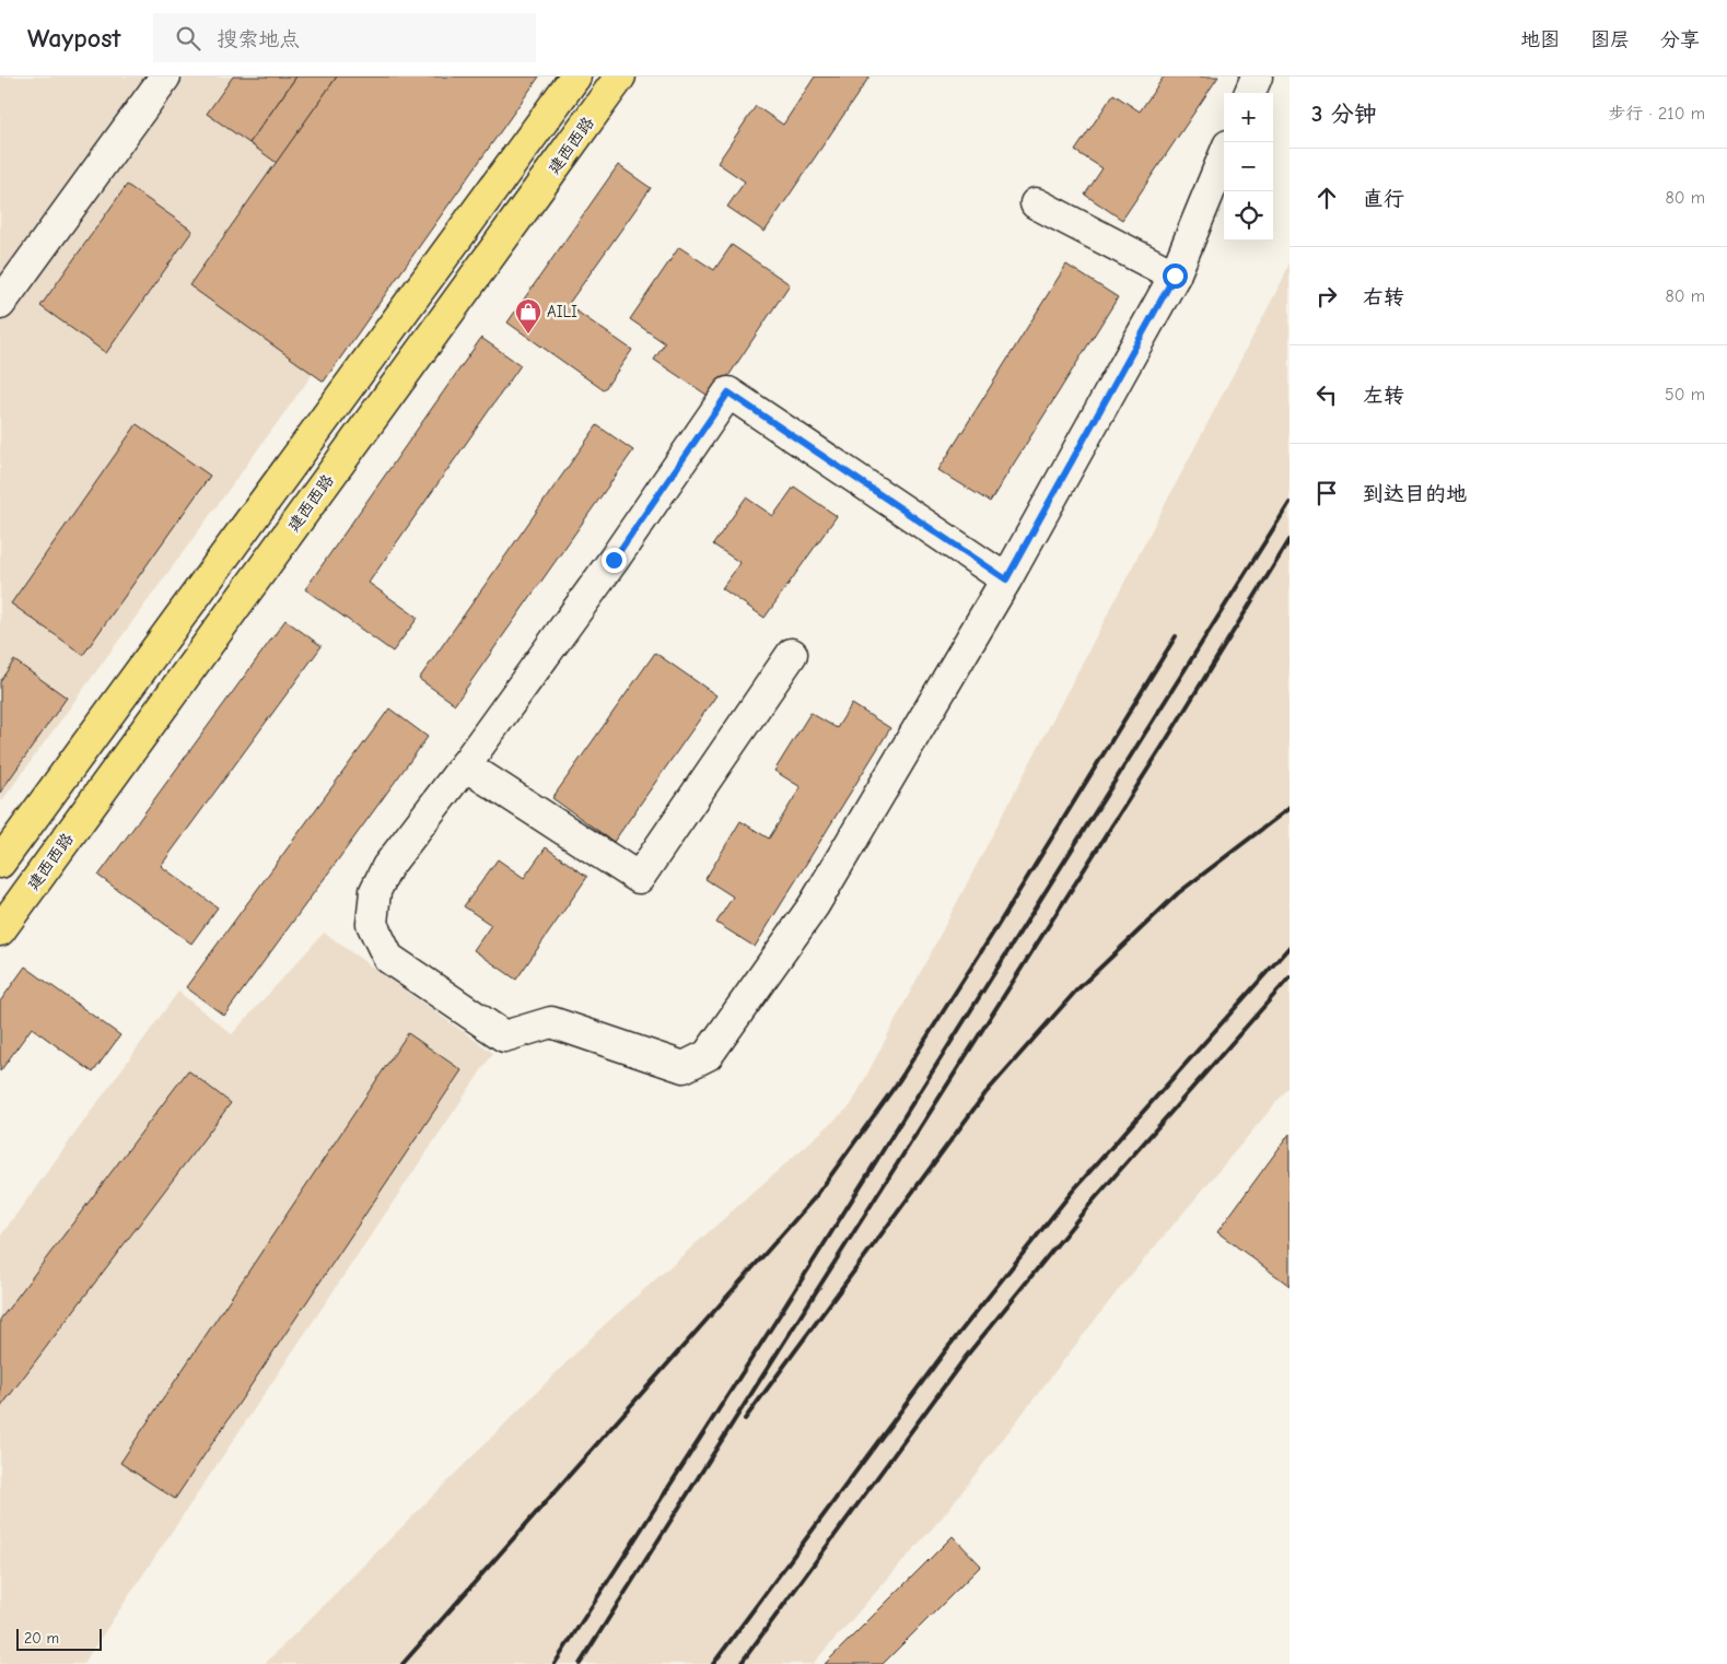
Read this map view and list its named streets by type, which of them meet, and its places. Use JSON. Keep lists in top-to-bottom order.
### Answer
{
  "streets": {
    "highway": ["建西西路"]
  },
  "places": {
    "shop": ["AILI"]
  },
  "scale_bar": "20 m",
  "page": {
    "header": "Waypost",
    "search": "搜索地点",
    "nav": ["地图", "图层", "分享"],
    "heading": ["3 分钟", "步行 · 210 m"],
    "map_buttons": ["+", "−"],
    "list": [
      ["直行", "80 m"],
      ["右转", "80 m"],
      ["左转", "50 m"],
      "到达目的地"
    ],
    "scale": "20 m"
  }
}
